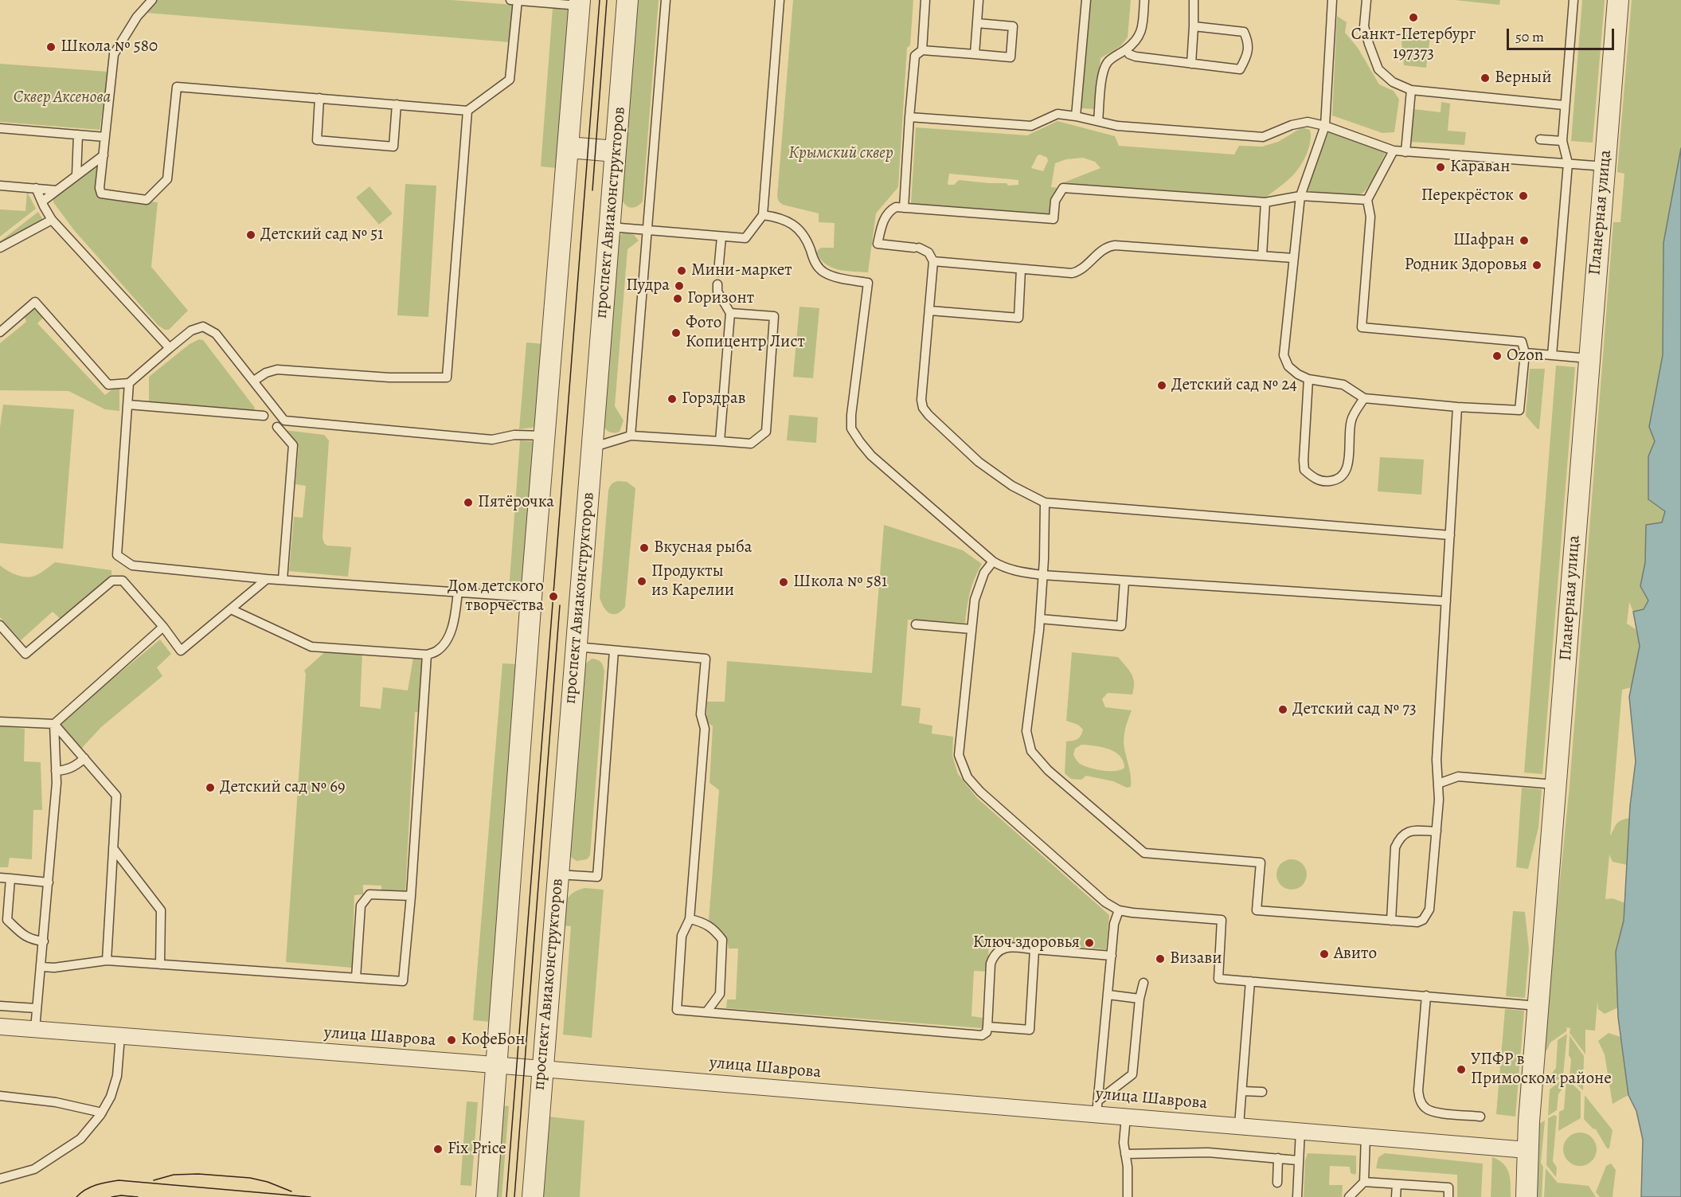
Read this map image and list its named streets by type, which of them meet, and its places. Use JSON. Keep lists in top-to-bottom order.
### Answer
{
  "streets": {
    "street": ["проспект Авиаконструкторов", "Планерная улица", "улица Шаврова"]
  },
  "crossings": [
    ["проспект Авиаконструкторов", "улица Шаврова"],
    ["Планерная улица", "улица Шаврова"]
  ],
  "parks": ["Сквер Аксенова", "Крымский сквер"],
  "places": [
    "Санкт-Петербург 197373",
    "Школа № 580",
    "Верный",
    "Караван",
    "Перекрёсток",
    "Детский сад № 51",
    "Шафран",
    "Родник Здоровья",
    "Мини-маркет",
    "Пудра",
    "Горизонт",
    "Фото Копицентр Лист",
    "Ozon",
    "Детский сад № 24",
    "Горздрав",
    "Пятёрочка",
    "Вкусная рыба",
    "Продукты из Карелии",
    "Школа № 581",
    "Дом детского творчества",
    "Детский сад № 73",
    "Детский сад № 69",
    "Ключ здоровья",
    "Авито",
    "Визави",
    "КофеБон",
    "УПФР в Примоском районе",
    "Fix Price"
  ],
  "scale_bar": "50 m"
}
